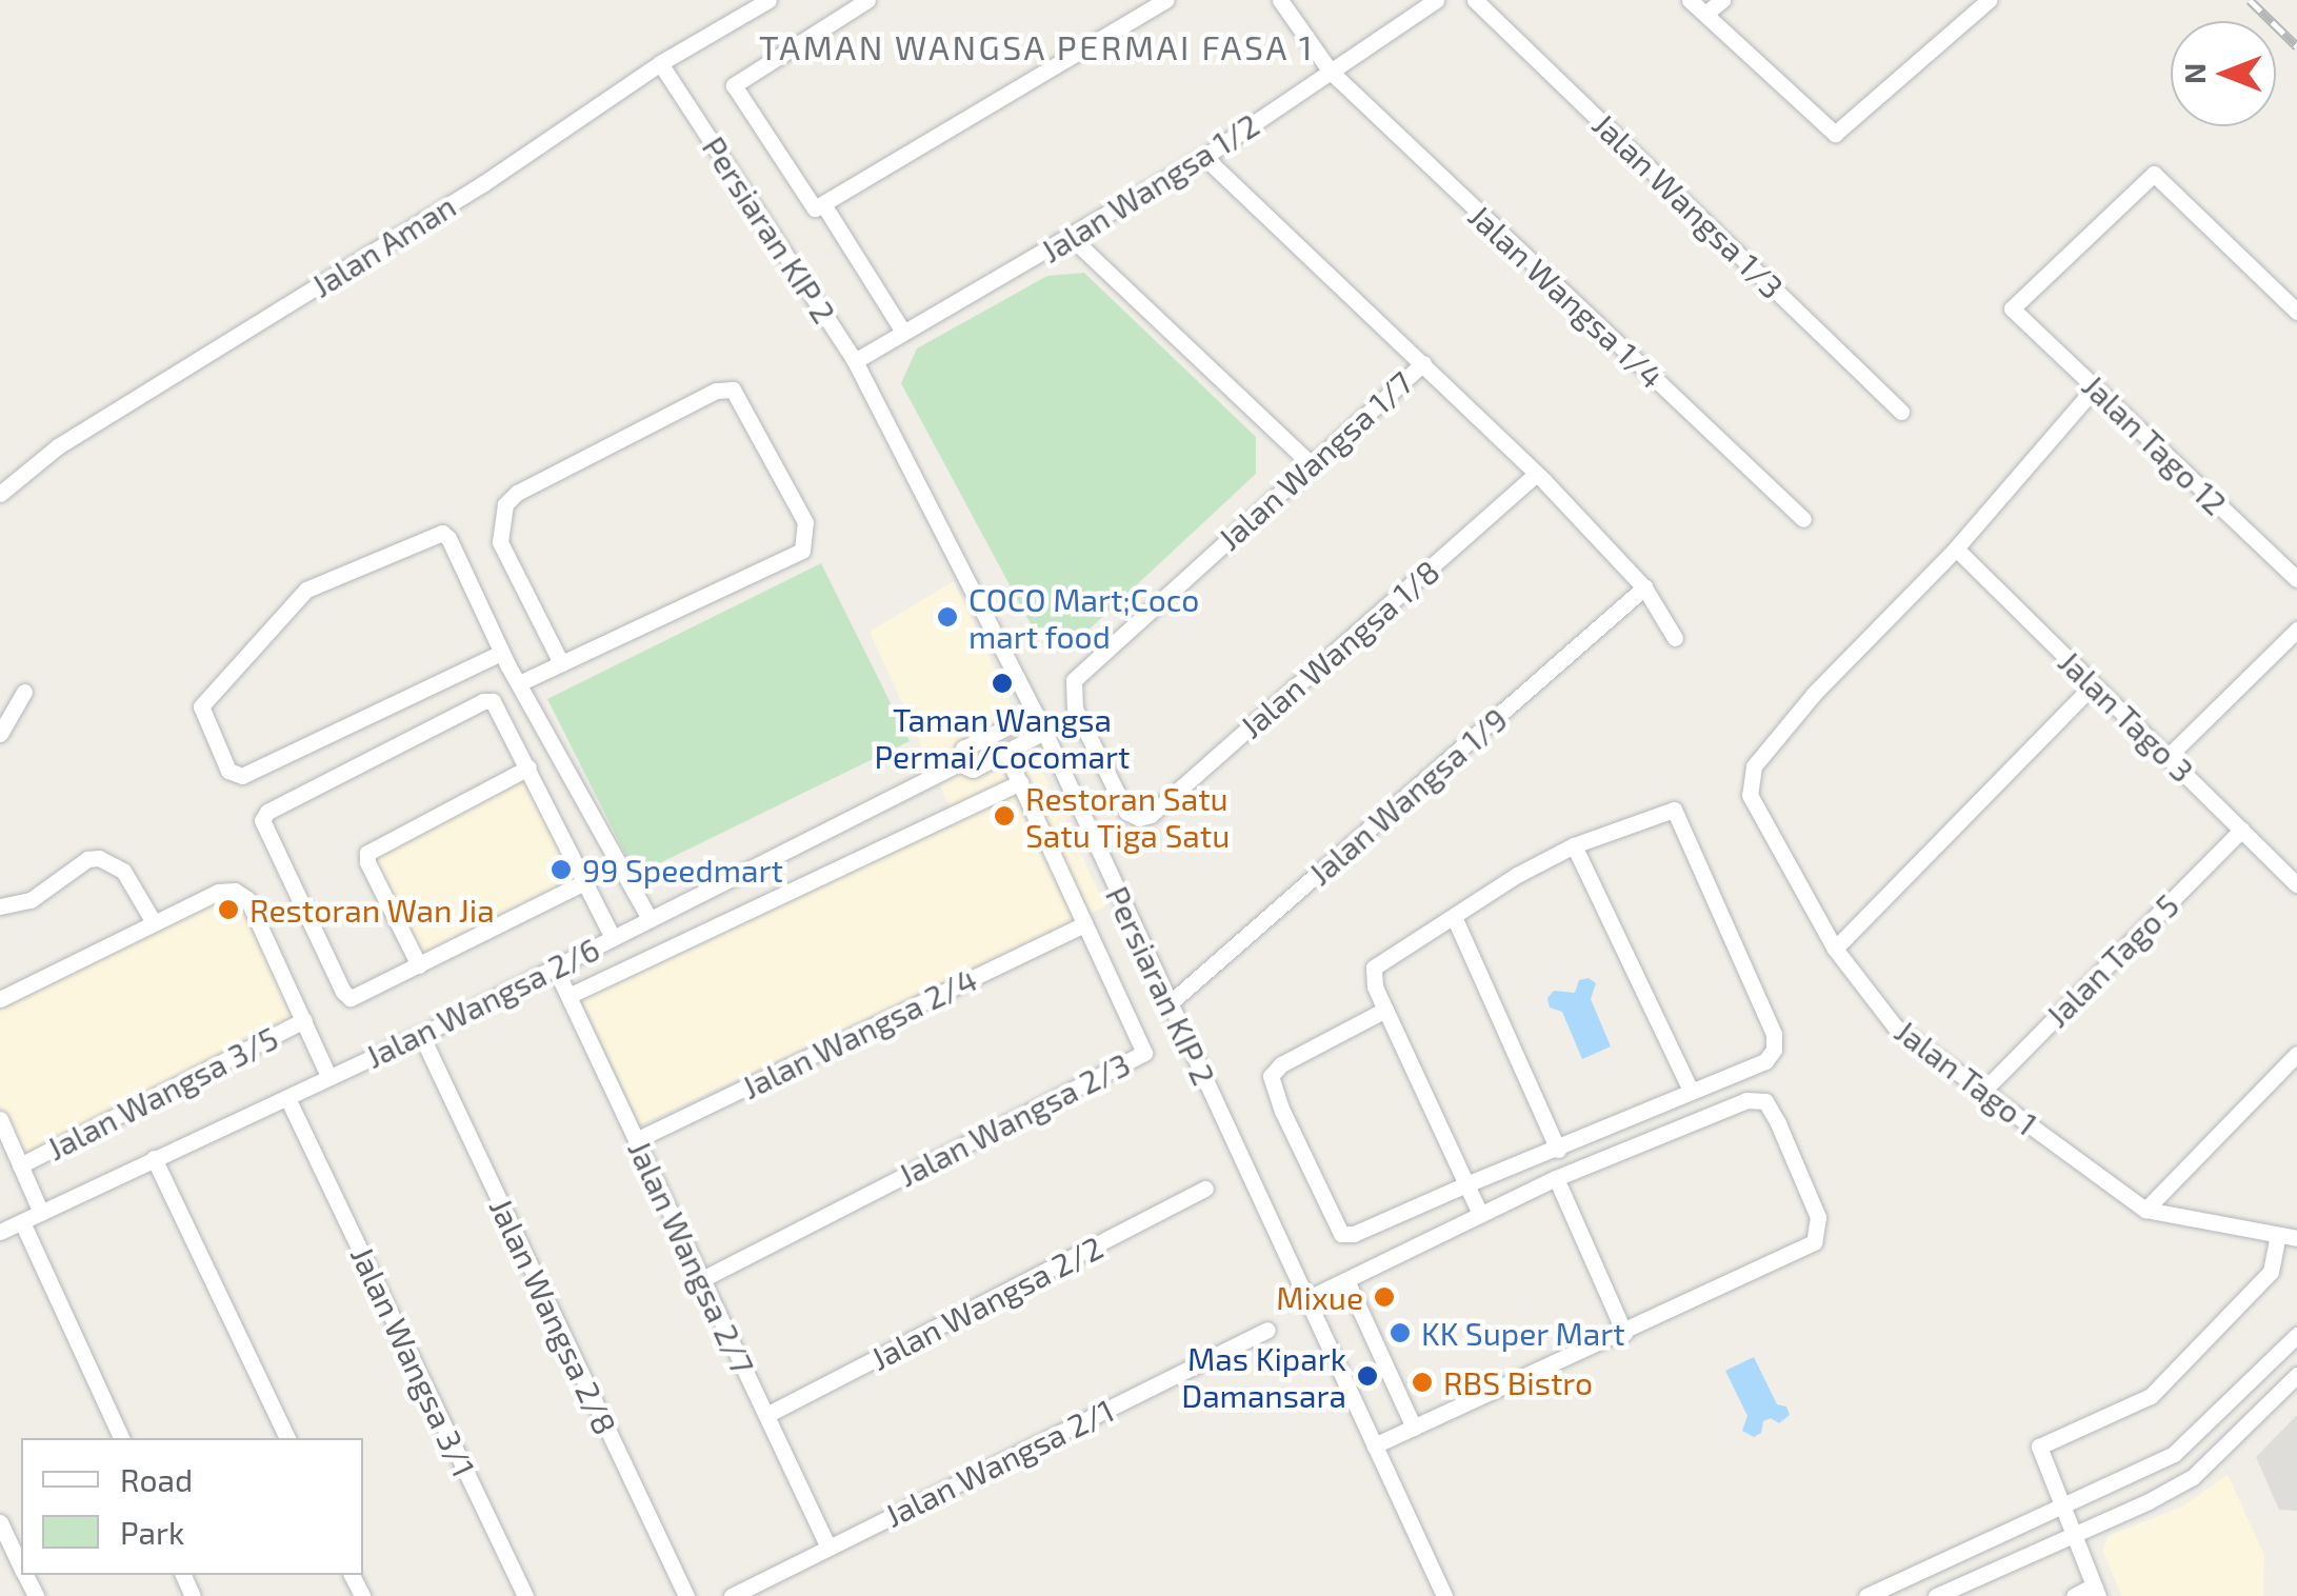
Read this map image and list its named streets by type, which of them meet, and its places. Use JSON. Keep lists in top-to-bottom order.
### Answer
{
  "streets": {
    "street": [
      "Jalan Wangsa 1/2",
      "Jalan Wangsa 1/3",
      "Persiaran KIP 2",
      "Jalan Aman",
      "Jalan Wangsa 1/4",
      "Jalan Tago 12",
      "Jalan Wangsa 1/7",
      "Jalan Wangsa 1/8",
      "Jalan Tago 3",
      "Jalan Wangsa 1/9",
      "Jalan Tago 5",
      "Jalan Wangsa 2/6",
      "Jalan Wangsa 2/4",
      "Jalan Tago 1",
      "Jalan Wangsa 3/5",
      "Jalan Wangsa 2/3",
      "Jalan Wangsa 2/7",
      "Jalan Wangsa 2/2",
      "Jalan Wangsa 2/8",
      "Jalan Wangsa 3/1",
      "Jalan Wangsa 2/1"
    ]
  },
  "crossings": [
    ["Jalan Wangsa 1/2", "Persiaran KIP 2"],
    ["Jalan Wangsa 1/2", "Jalan Wangsa 1/4"],
    ["Persiaran KIP 2", "Jalan Aman"],
    ["Persiaran KIP 2", "Jalan Wangsa 1/9"],
    ["Persiaran KIP 2", "Jalan Wangsa 2/6"],
    ["Jalan Wangsa 1/7", "Jalan Wangsa 1/8"],
    ["Jalan Tago 3", "Jalan Tago 5"],
    ["Jalan Tago 3", "Jalan Tago 1"],
    ["Jalan Tago 5", "Jalan Tago 1"],
    ["Jalan Wangsa 2/6", "Jalan Wangsa 2/3"],
    ["Jalan Wangsa 2/6", "Jalan Wangsa 2/7"],
    ["Jalan Wangsa 2/6", "Jalan Wangsa 2/8"],
    ["Jalan Wangsa 2/6", "Jalan Wangsa 3/1"],
    ["Jalan Wangsa 2/4", "Jalan Wangsa 2/3"],
    ["Jalan Wangsa 2/4", "Jalan Wangsa 2/7"],
    ["Jalan Wangsa 2/3", "Jalan Wangsa 2/7"],
    ["Jalan Wangsa 2/7", "Jalan Wangsa 2/2"],
    ["Jalan Wangsa 2/7", "Jalan Wangsa 2/1"]
  ],
  "districts": ["TAMAN WANGSA PERMAI FASA 1"],
  "places": [
    "COCO Mart;Coco mart food",
    "Taman Wangsa Permai/Cocomart",
    "Restoran Satu Satu Tiga Satu",
    "99 Speedmart",
    "Restoran Wan Jia",
    "Mixue",
    "KK Super Mart",
    "Mas Kipark Damansara",
    "RBS Bistro"
  ],
  "legend": ["Road", "Park"],
  "north": "left"
}
